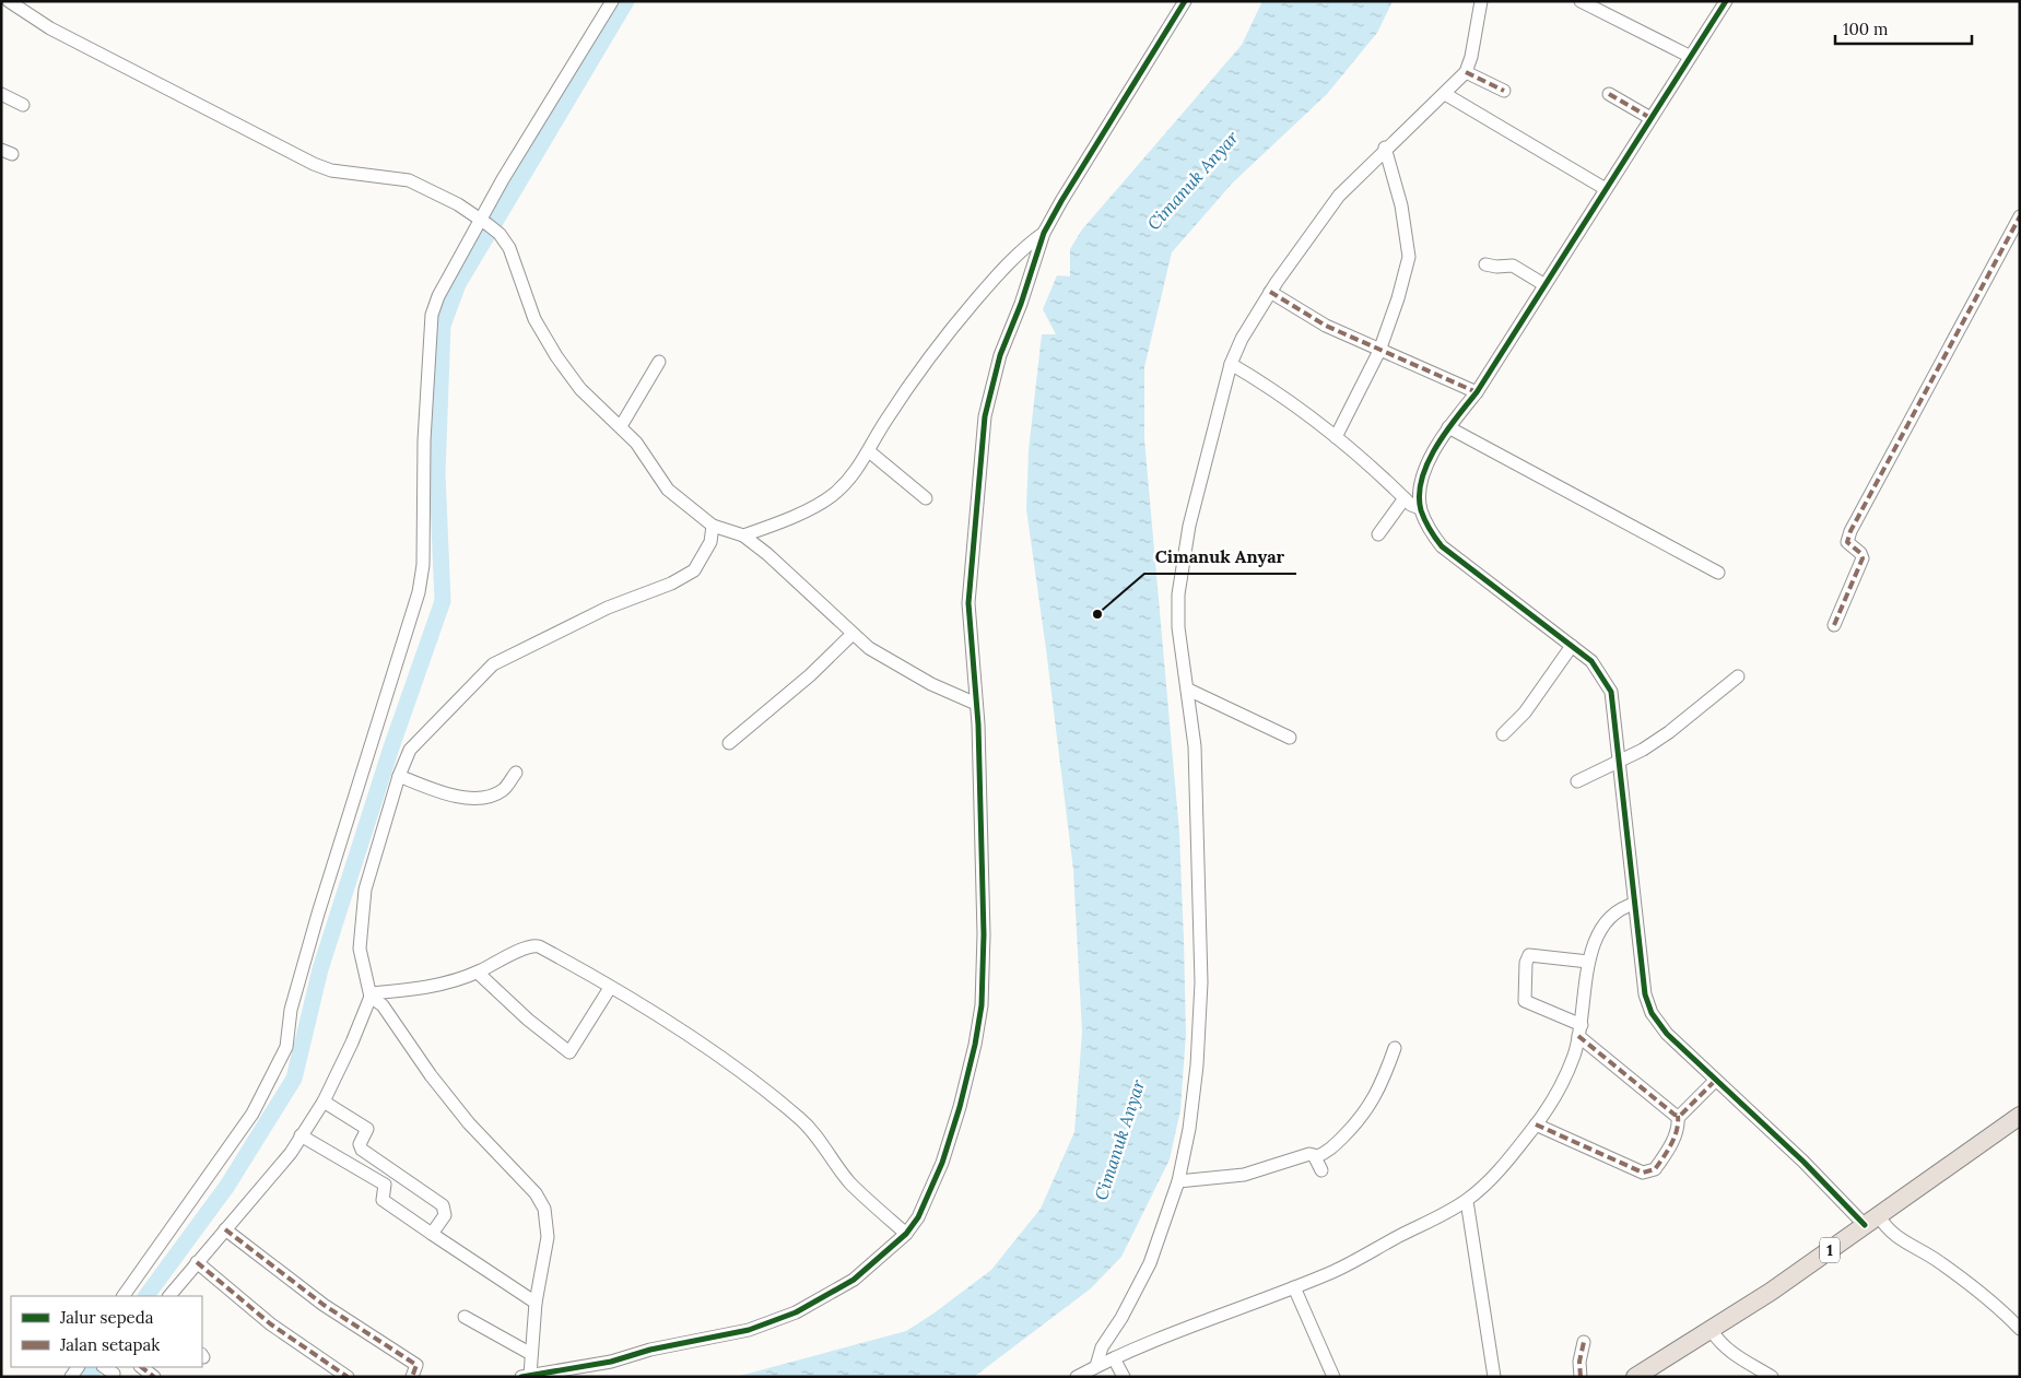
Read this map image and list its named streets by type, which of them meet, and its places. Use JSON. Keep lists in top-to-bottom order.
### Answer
{
  "streets": {
    "highway": ["1"]
  },
  "water": ["Cimanuk Anyar"],
  "places": ["Cimanuk Anyar"],
  "legend": ["Jalur sepeda", "Jalan setapak"],
  "scale_bar": "100 m"
}
